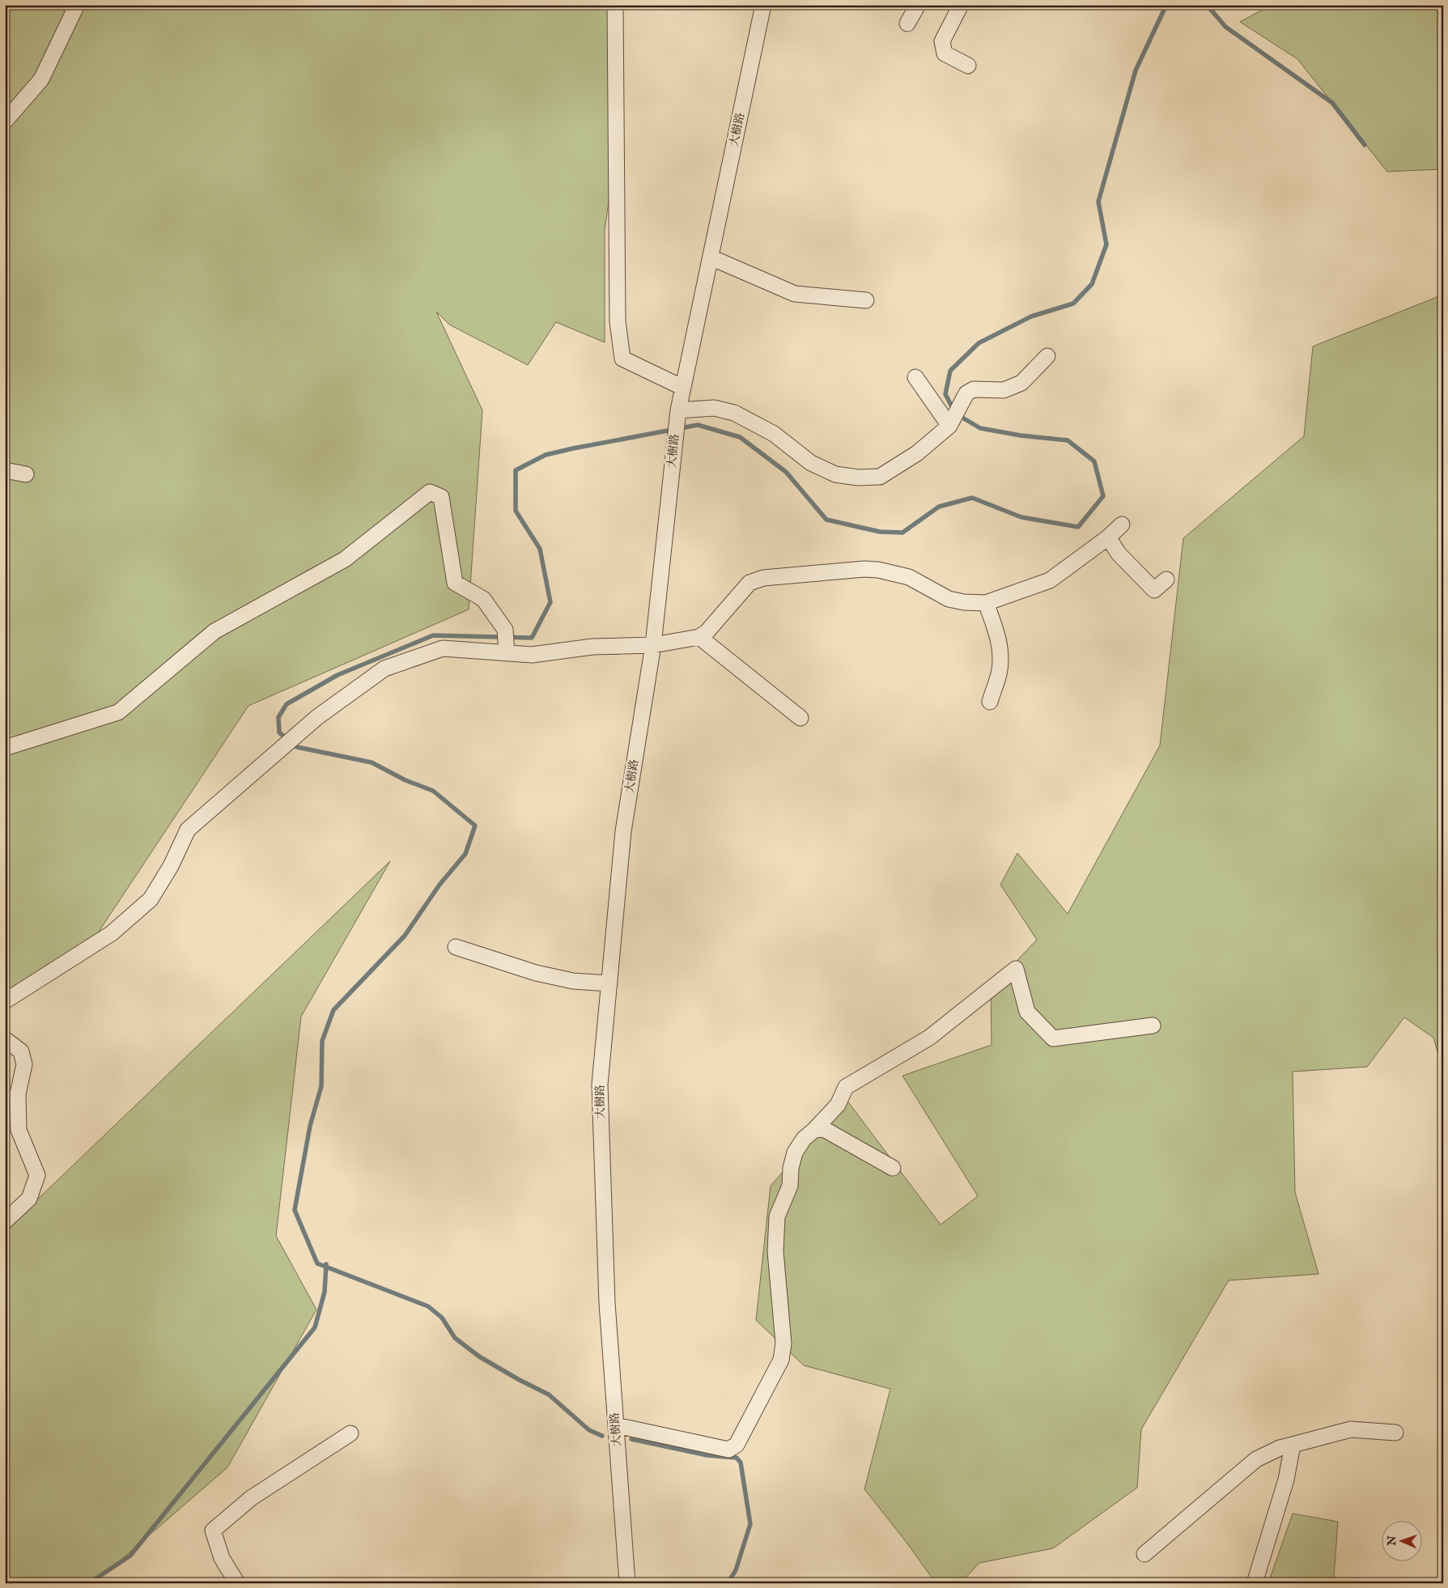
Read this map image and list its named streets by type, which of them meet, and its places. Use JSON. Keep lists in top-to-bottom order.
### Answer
{
  "streets": {
    "street": ["大樹路"]
  },
  "north": "left"
}
